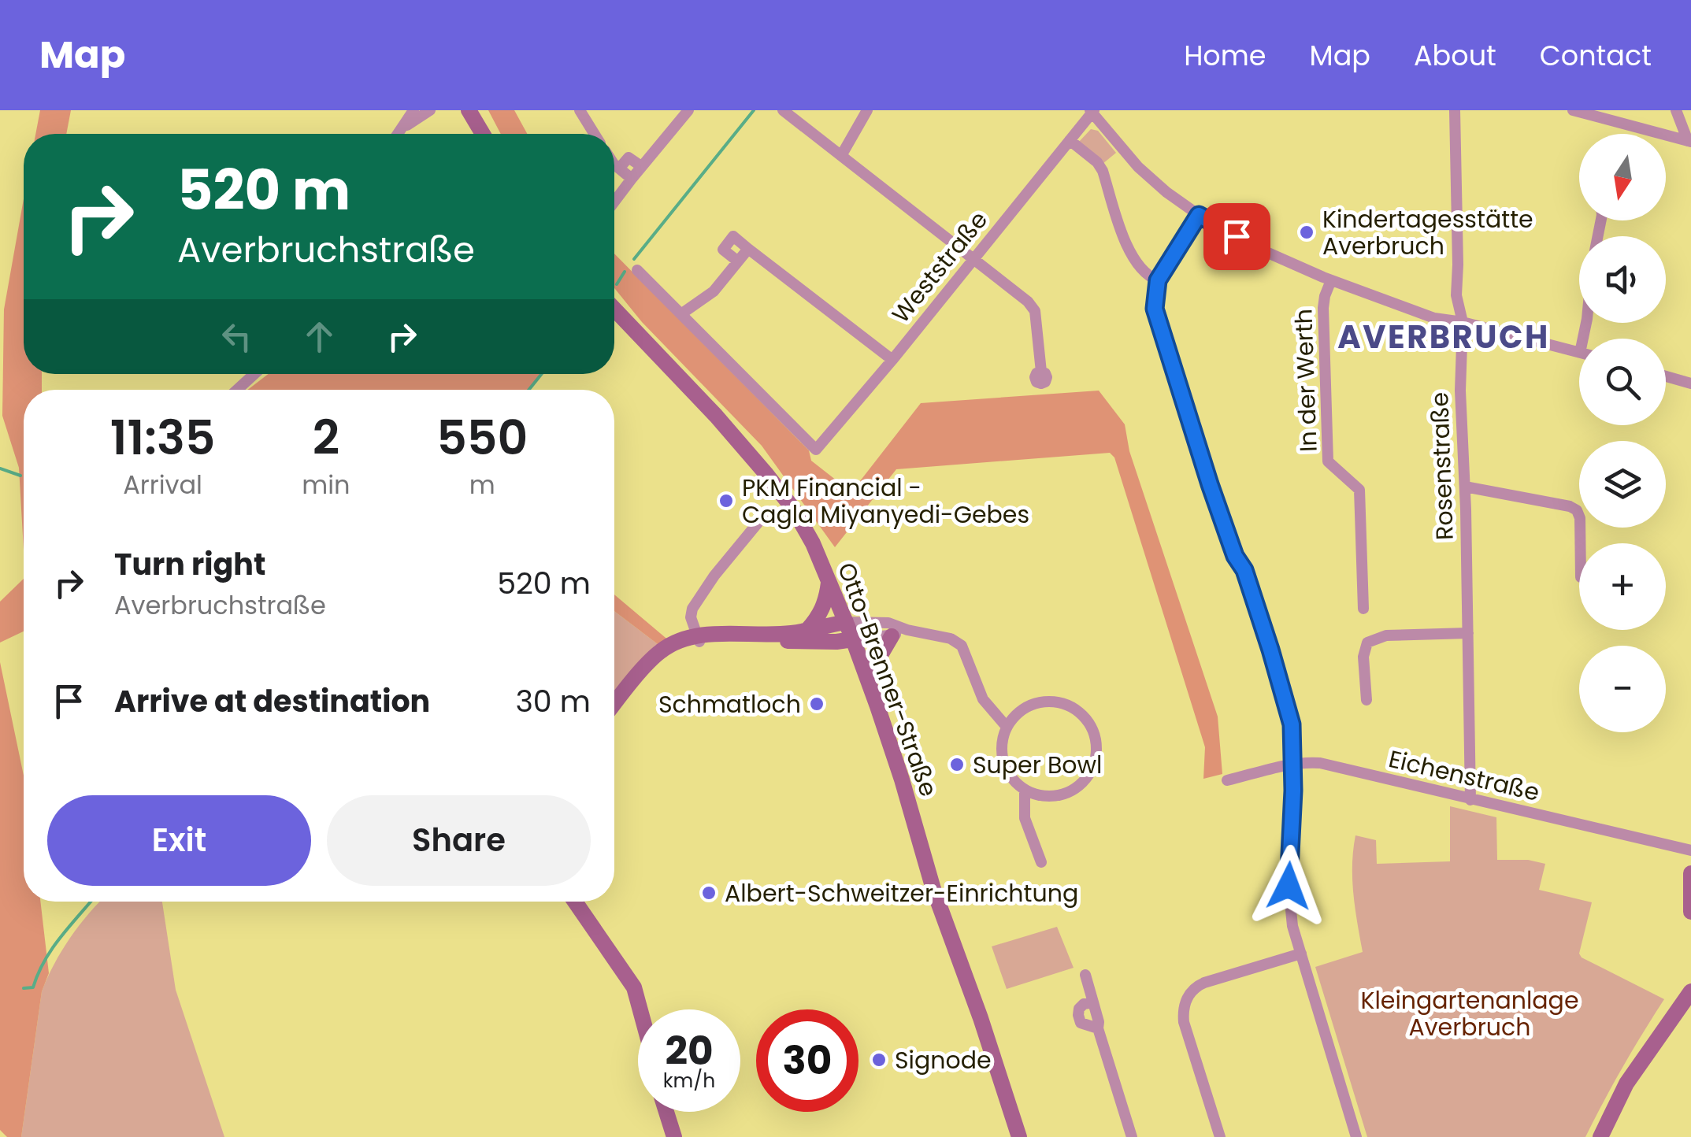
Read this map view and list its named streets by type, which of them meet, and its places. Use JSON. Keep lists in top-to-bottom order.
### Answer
{
  "streets": {
    "main road": ["Otto-Brenner-Straße"],
    "street": [
      "Weststraße",
      "In der Werth",
      "Rosenstraße",
      "Eichenstraße"
    ]
  },
  "crossings": [
    ["Rosenstraße", "Eichenstraße"]
  ],
  "districts": ["AVERBRUCH"],
  "parks": ["Kleingartenanlage Averbruch"],
  "places": [
    "Kindertagesstätte Averbruch",
    "PKM Financial - Cagla Miyanyedi-Gebes",
    "Schmatloch",
    "Super Bowl",
    "Albert-Schweitzer-Einrichtung",
    "Signode"
  ],
  "north": "bottom",
  "page": {
    "header": "Map",
    "nav": [
      "Home",
      "Map",
      "About",
      "Contact"
    ],
    "map_buttons": ["+", "−"],
    "turn": ["520 m", "Averbruchstraße"],
    "eta": [
      "11:35",
      "Arrival",
      "2",
      "min",
      "550",
      "m"
    ],
    "list": [
      {
        "name": "Turn right",
        "note": "Averbruchstraße",
        "value": "520 m"
      },
      {
        "name": "Arrive at destination",
        "value": "30 m"
      }
    ],
    "buttons": ["Exit", "Share"],
    "speed": "20 km/h",
    "limit": "30"
  }
}
